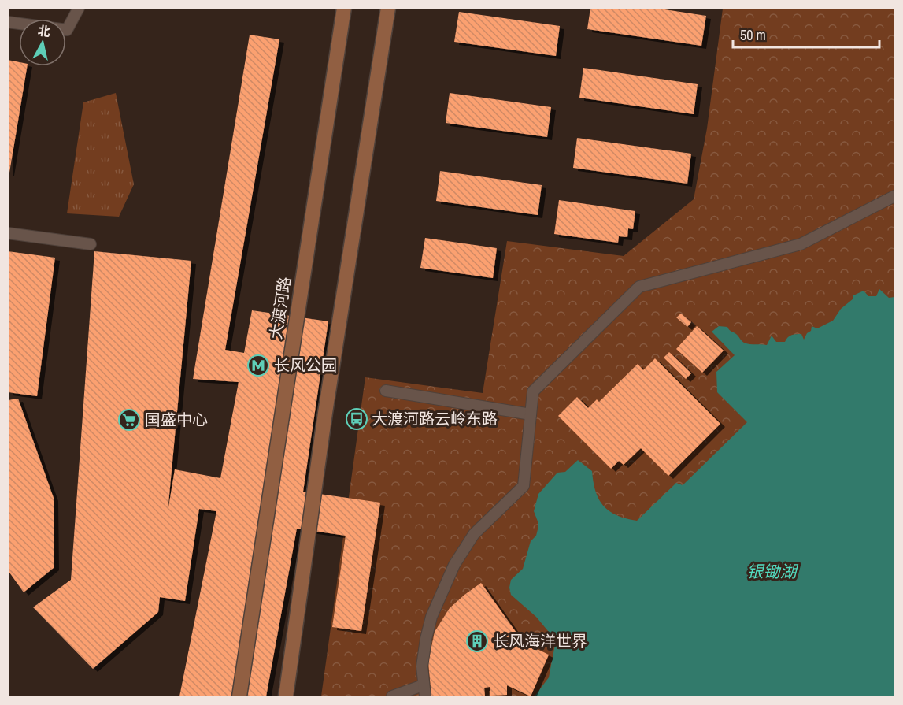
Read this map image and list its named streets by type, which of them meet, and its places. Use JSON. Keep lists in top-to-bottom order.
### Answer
{
  "streets": {
    "main road": ["大渡河路"]
  },
  "water": ["银锄湖"],
  "places": {
    "metro station": ["长风公园"],
    "bus stop": ["大渡河路云岭东路"],
    "supermarket": ["国盛中心"],
    "building": ["长风海洋世界"]
  },
  "scale_bar": "50 m",
  "north": "top"
}
